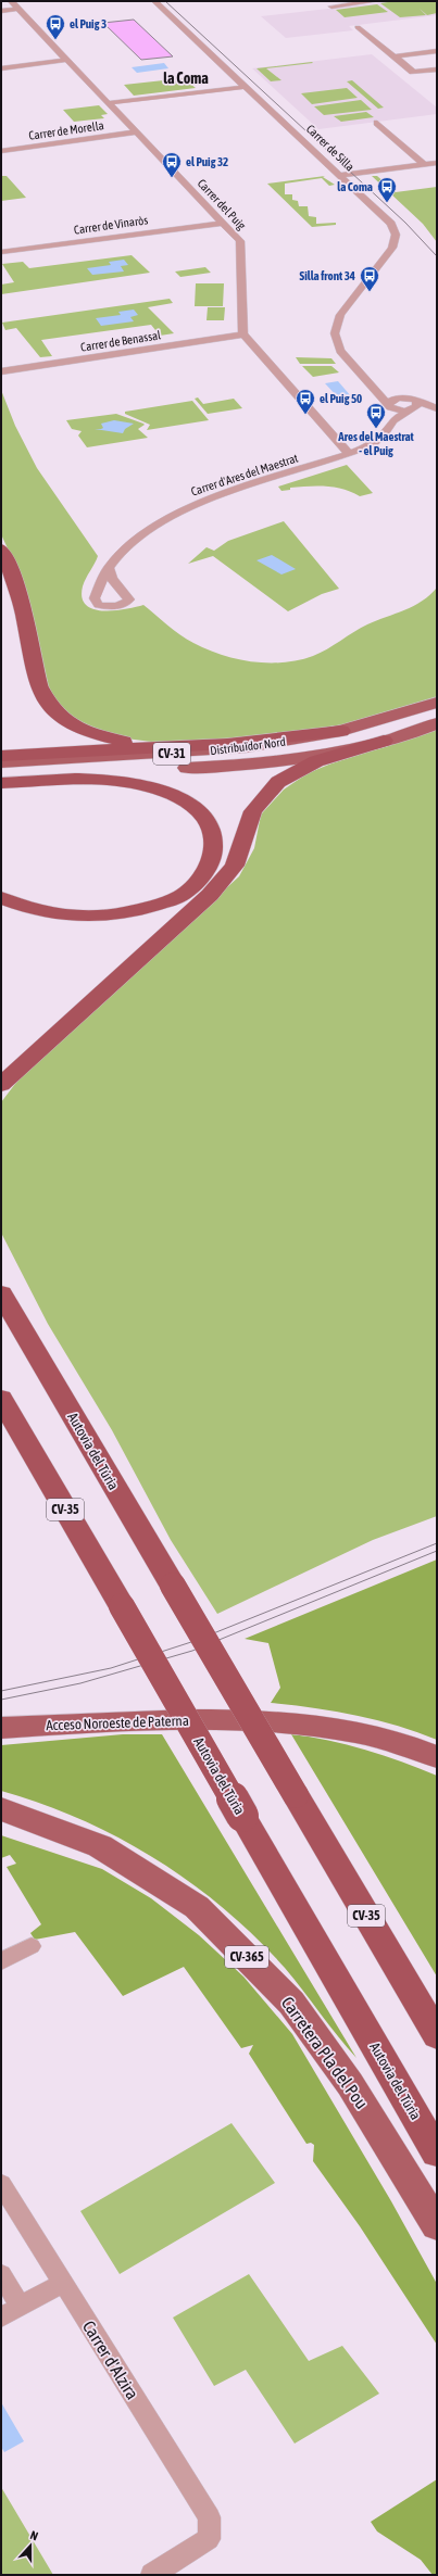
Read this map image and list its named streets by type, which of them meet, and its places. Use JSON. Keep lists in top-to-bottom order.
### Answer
{
  "streets": {
    "highway": ["Autovia del Túria", "CV-35"],
    "main road": [
      "Distribuïdor Nord",
      "CV-31",
      "Acceso Noroeste de Paterna",
      "CV-365",
      "Carretera Pla del Pou"
    ],
    "street": [
      "Carrer de Morella",
      "Carrer de Silla",
      "Carrer del Puig",
      "Carrer de Vinaròs",
      "Carrer de Benassal",
      "Carrer d'Ares del Maestrat",
      "Carrer d'Alzira"
    ]
  },
  "crossings": [
    ["Carrer de Morella", "Carrer del Puig"],
    ["Carrer de Silla", "Carrer d'Ares del Maestrat"],
    ["Carrer del Puig", "Carrer de Vinaròs"],
    ["Carrer del Puig", "Carrer de Benassal"]
  ],
  "districts": ["la Coma"],
  "places": {
    "bus stop": [
      "el Puig 3",
      "el Puig 32",
      "la Coma",
      "Silla front 34",
      "el Puig 50",
      "Ares del Maestrat - el Puig"
    ]
  },
  "north": "top"
}
